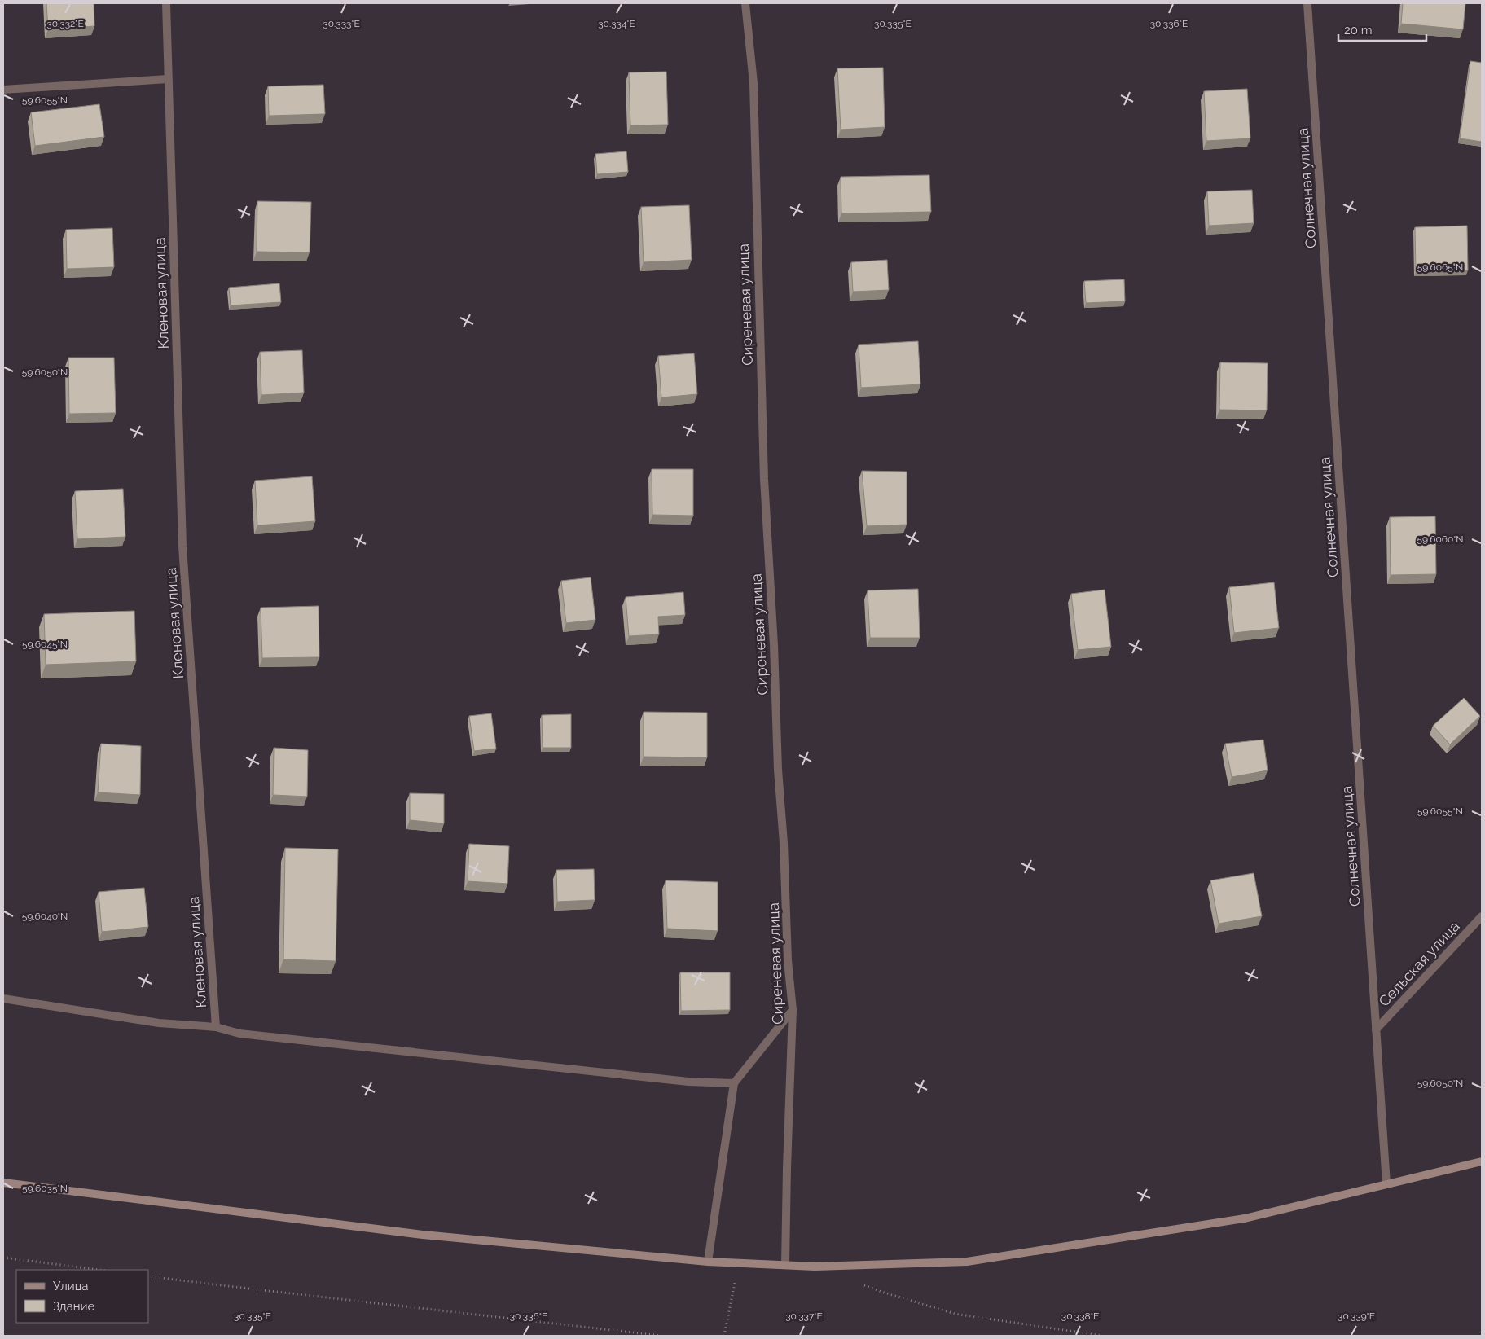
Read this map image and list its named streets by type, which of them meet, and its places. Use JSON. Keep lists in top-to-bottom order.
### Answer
{
  "streets": {
    "street": [
      "Солнечная улица",
      "Кленовая улица",
      "Сиреневая улица",
      "Сельская улица"
    ]
  },
  "crossings": [
    ["Солнечная улица", "Сельская улица"]
  ],
  "legend": ["Улица", "Здание"],
  "scale_bar": "20 m",
  "coordinates": [
    "30.333°E",
    "30.334°E",
    "30.335°E",
    "30.336°E",
    "30.332°E",
    "59.6055°N",
    "59.6065°N",
    "59.6050°N",
    "59.6060°N",
    "59.6045°N",
    "59.6040°N",
    "59.6035°N",
    "30.337°E",
    "30.338°E",
    "30.339°E"
  ]
}
